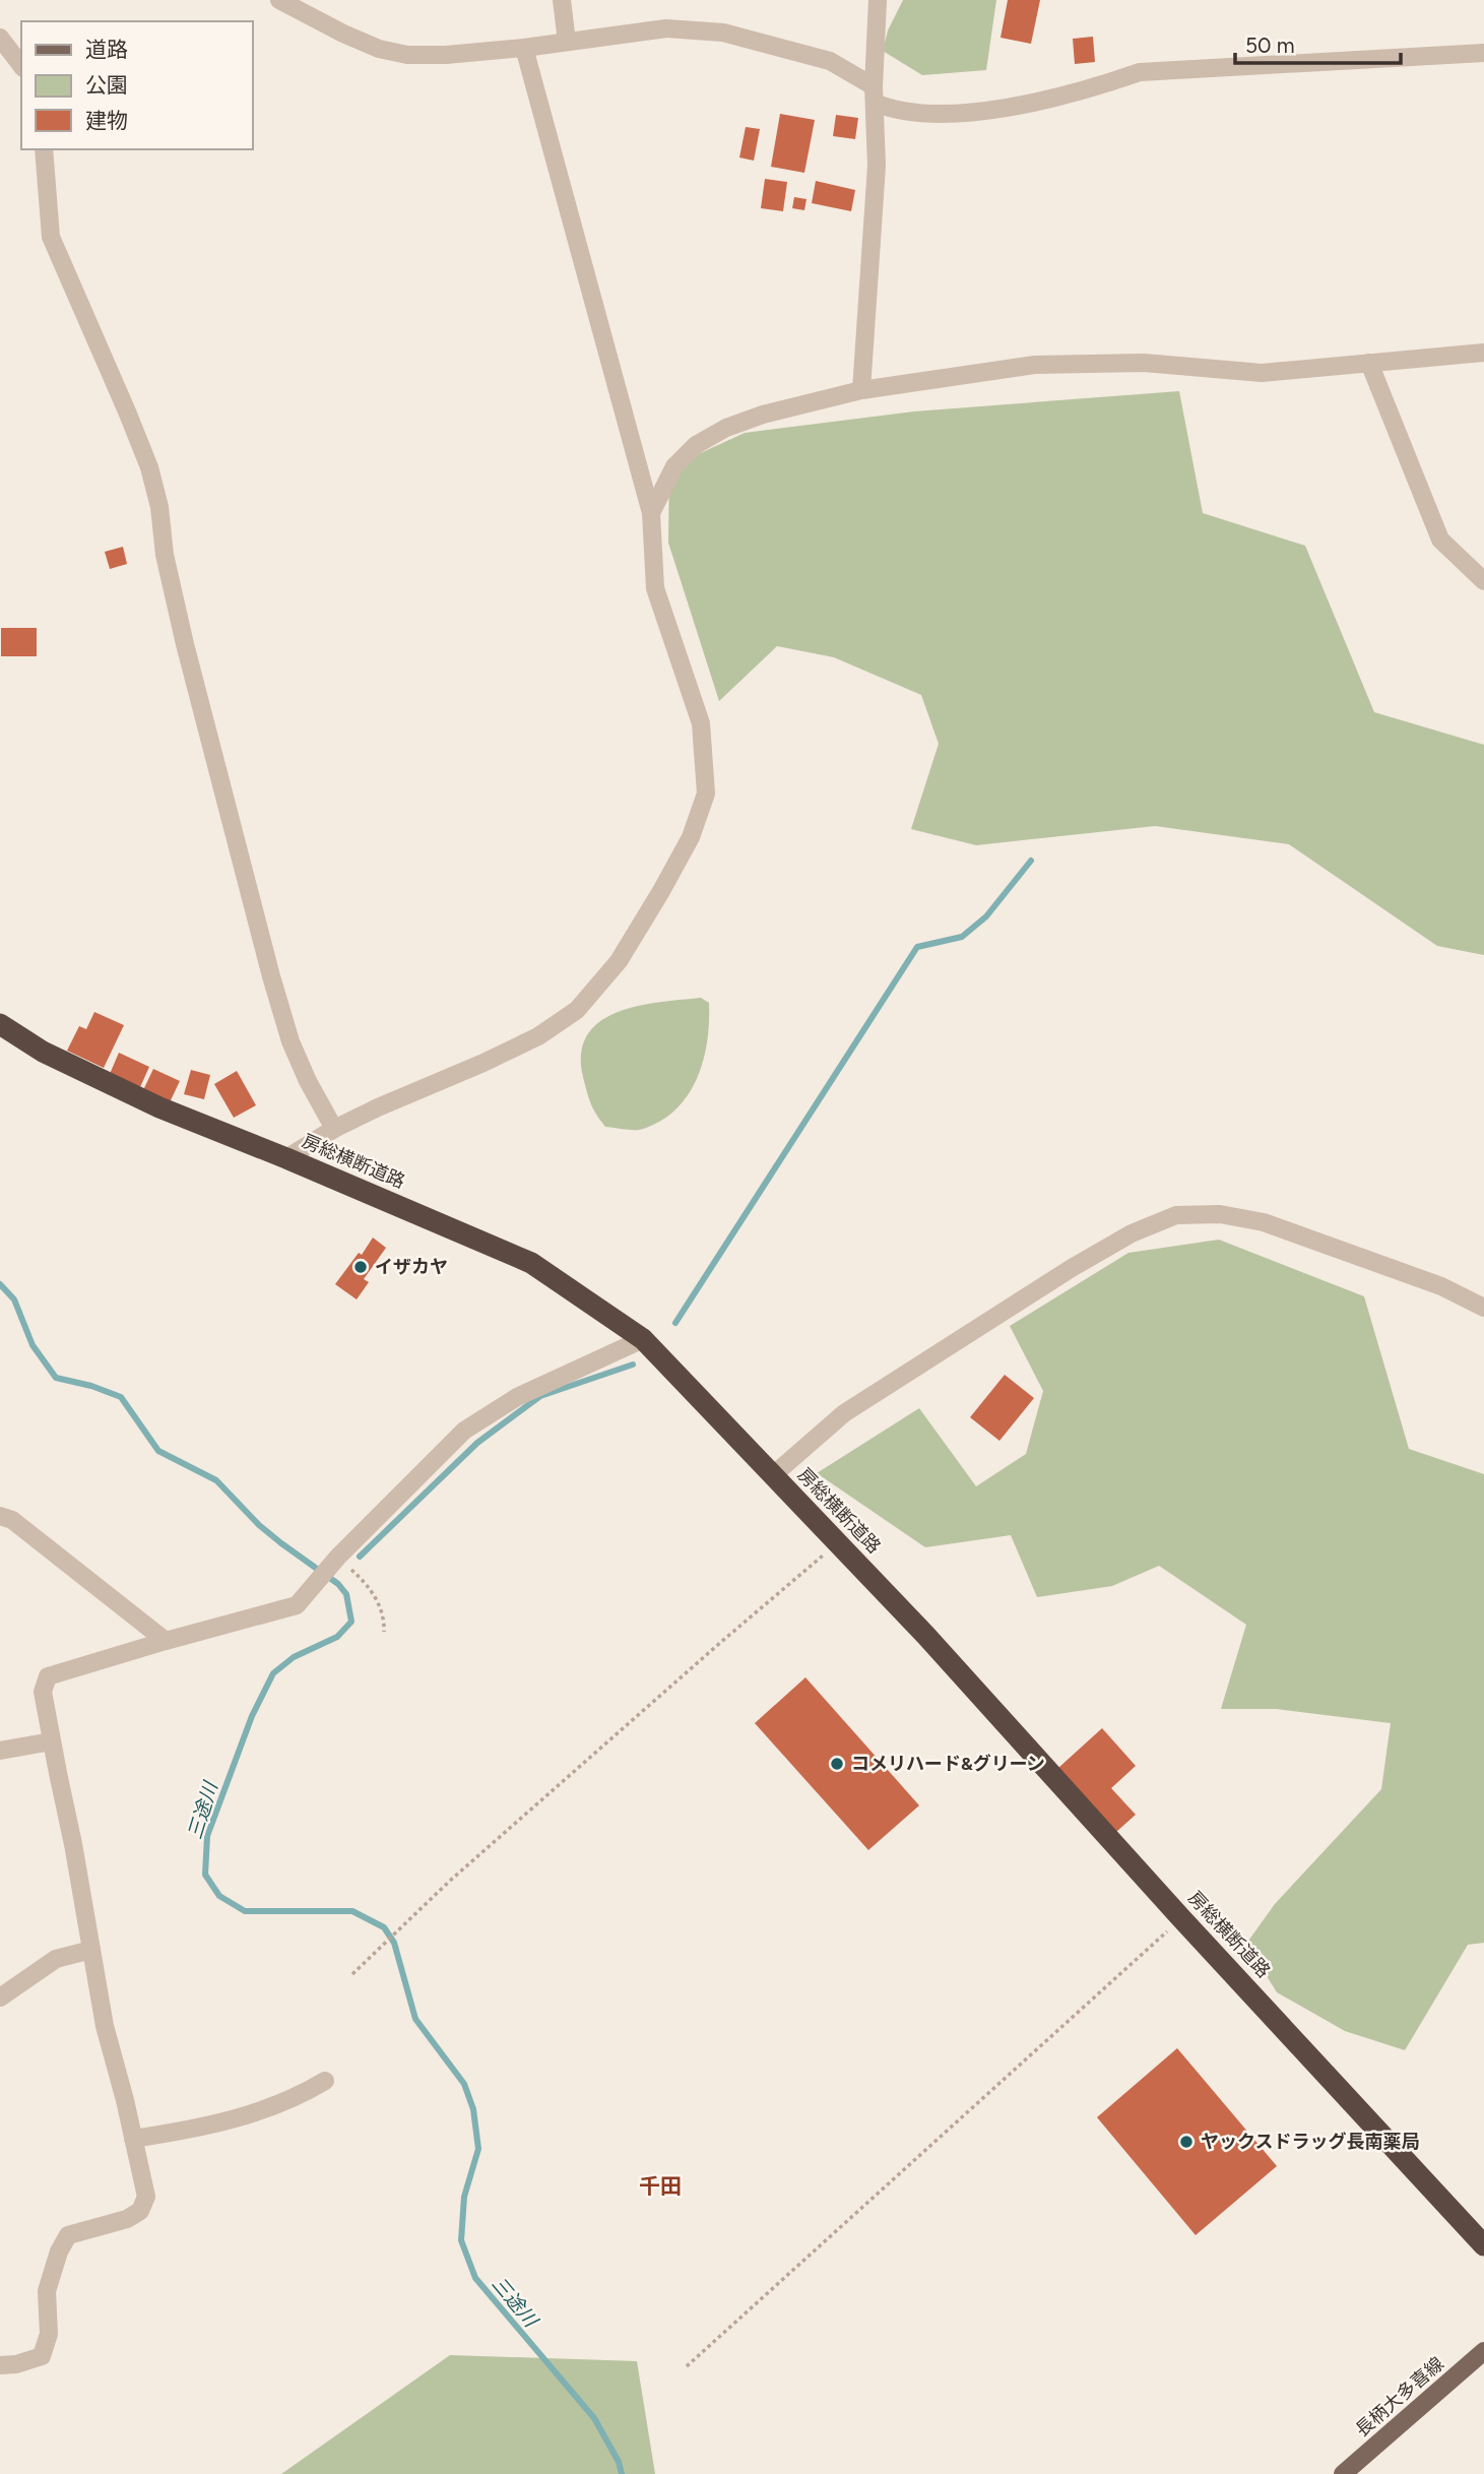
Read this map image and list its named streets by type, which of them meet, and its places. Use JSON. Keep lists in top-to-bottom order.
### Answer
{
  "streets": {
    "highway": ["房総横断道路"],
    "main road": ["長柄大多喜線"]
  },
  "districts": ["千田"],
  "water": ["三途川"],
  "places": ["イザカヤ", "コメリハード&グリーン", "ヤックスドラッグ長南薬局"],
  "legend": ["道路", "公園", "建物"],
  "scale_bar": "50 m"
}
